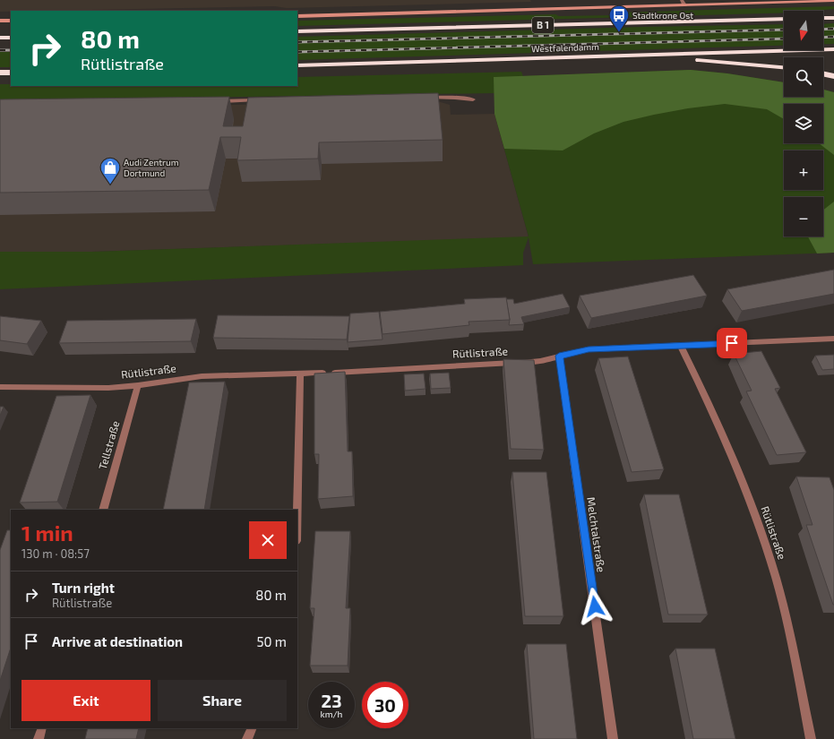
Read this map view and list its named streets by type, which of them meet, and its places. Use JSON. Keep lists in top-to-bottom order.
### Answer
{
  "streets": {
    "highway": ["B 1", "Westfalendamm"],
    "street": ["Rütlistraße", "Tellstraße", "Melchtalstraße"]
  },
  "crossings": [
    ["Rütlistraße", "Tellstraße"],
    ["Rütlistraße", "Melchtalstraße"]
  ],
  "places": {
    "bus stop": ["Stadtkrone Ost"],
    "shop": ["Audi Zentrum Dortmund"]
  },
  "north": "bottom",
  "page": {
    "map_buttons": ["+", "−"],
    "turn": ["80 m", "Rütlistraße"],
    "heading": ["1 min", "130 m · 08:57"],
    "list": [
      {
        "name": "Turn right",
        "note": "Rütlistraße",
        "value": "80 m"
      },
      {
        "name": "Arrive at destination",
        "value": "50 m"
      }
    ],
    "buttons": ["Exit", "Share"],
    "speed": "23 km/h",
    "limit": "30"
  }
}
